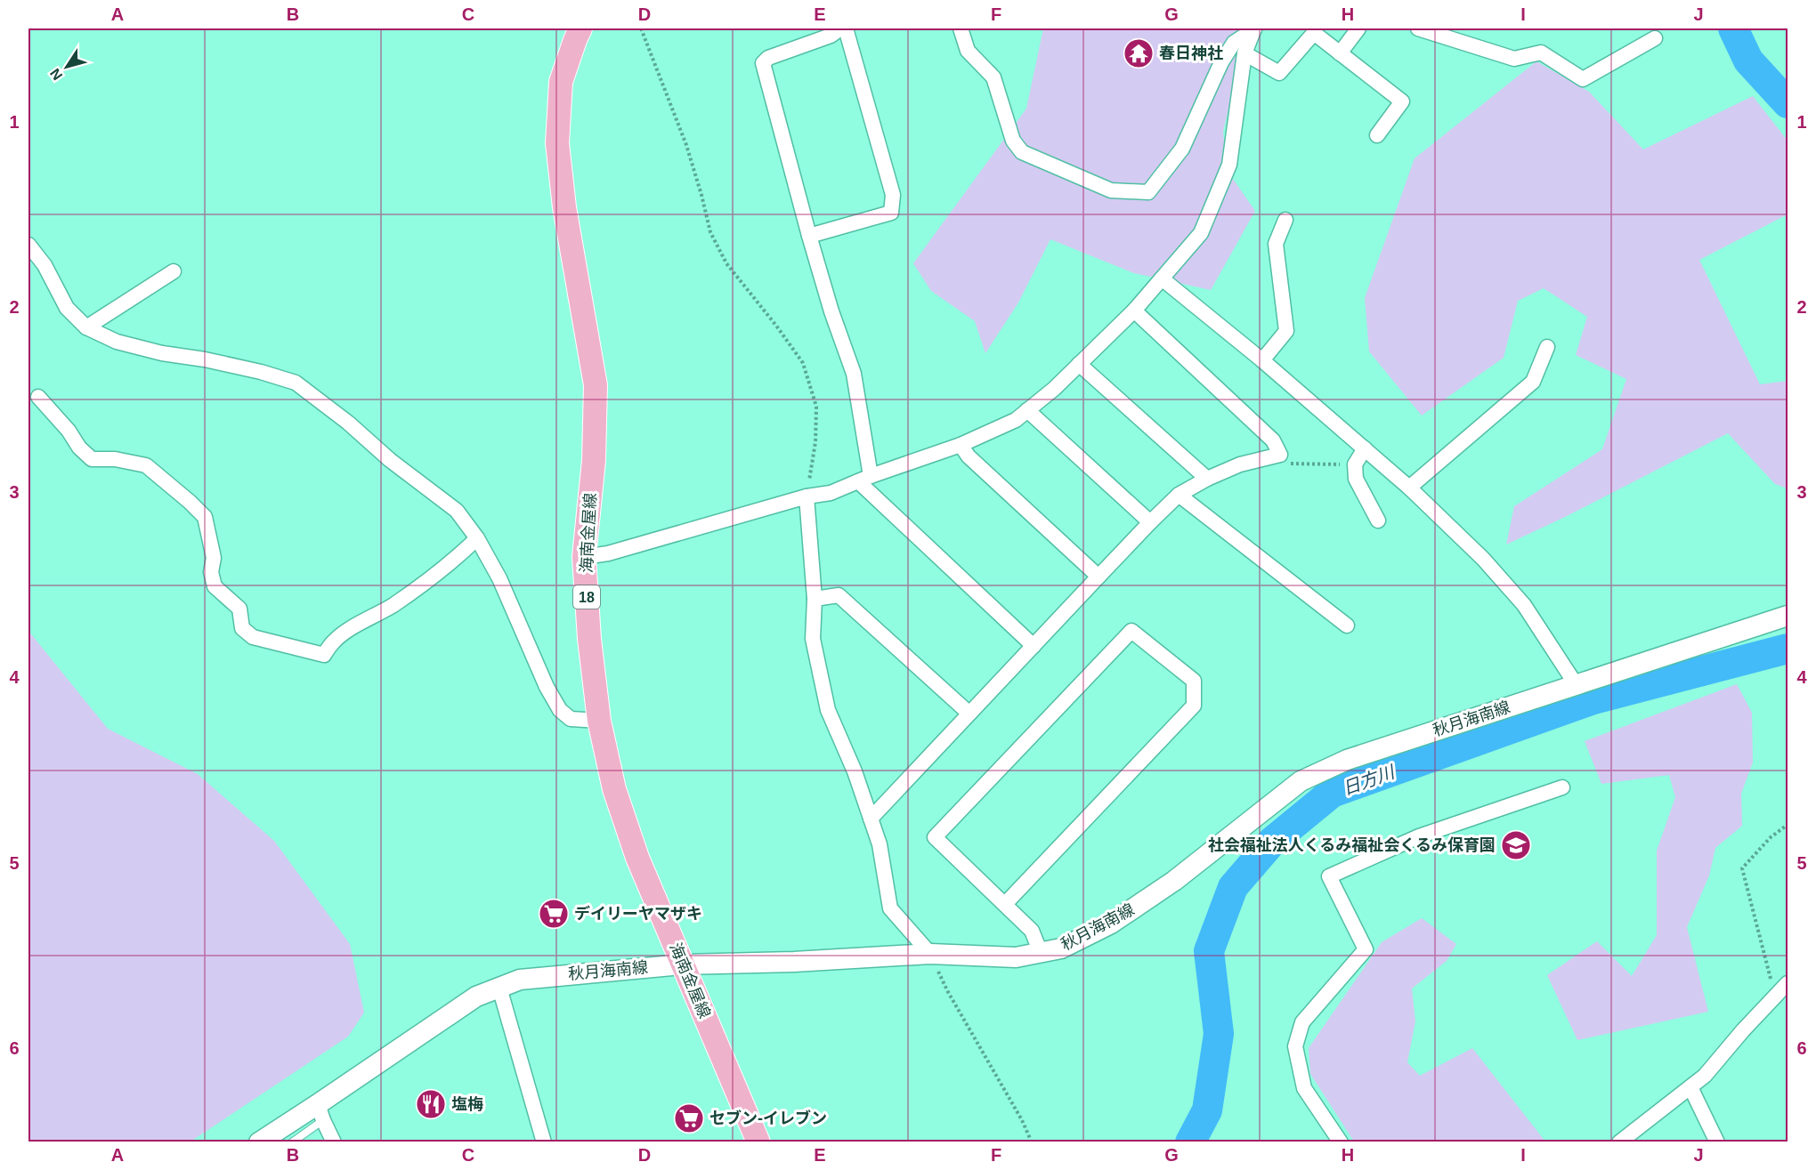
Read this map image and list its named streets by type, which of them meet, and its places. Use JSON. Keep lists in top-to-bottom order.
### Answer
{
  "streets": {
    "main road": ["海南金屋線", "18", "秋月海南線"]
  },
  "crossings": [
    ["海南金屋線", "秋月海南線"]
  ],
  "water": ["日方川"],
  "places": {
    "temple": ["春日神社"],
    "school or university": ["社会福祉法人くるみ福祉会くるみ保育園"],
    "supermarket": ["デイリーヤマザキ", "セブン-イレブン"],
    "restaurant": ["塩梅"]
  },
  "north": "bottom left",
  "grid": {
    "columns": [
      "A",
      "B",
      "C",
      "D",
      "E",
      "F",
      "G",
      "H",
      "I",
      "J"
    ],
    "rows": [
      "1",
      "2",
      "3",
      "4",
      "5",
      "6"
    ]
  }
}
